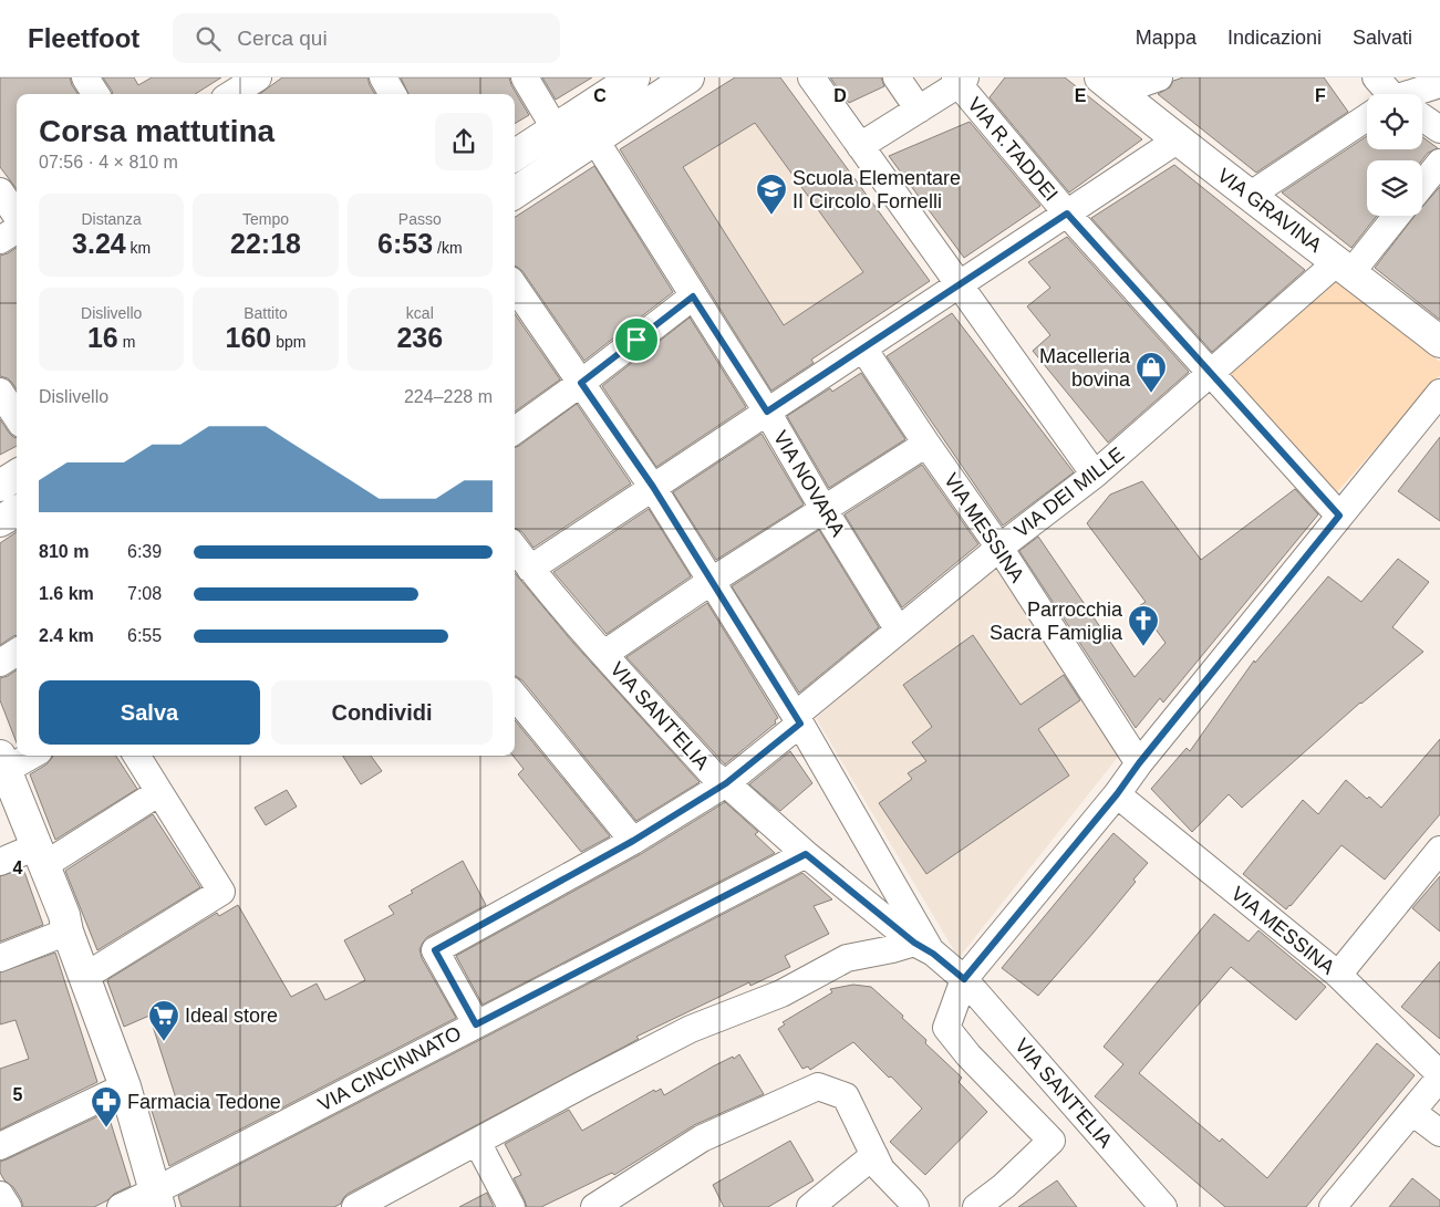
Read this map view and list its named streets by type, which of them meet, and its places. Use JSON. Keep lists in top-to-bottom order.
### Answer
{
  "streets": {
    "main road": ["VIA GRAVINA"],
    "street": [
      "VIA R.TADDEI",
      "VIA NOVARA",
      "VIA DEI MILLE",
      "VIA MESSINA",
      "VIA SANT'ELIA",
      "VIA CINCINNATO"
    ]
  },
  "crossings": [
    ["VIA R.TADDEI", "VIA DEI MILLE"],
    ["VIA GRAVINA", "VIA DEI MILLE"],
    ["VIA NOVARA", "VIA DEI MILLE"],
    ["VIA DEI MILLE", "VIA MESSINA"],
    ["VIA DEI MILLE", "VIA SANT'ELIA"],
    ["VIA DEI MILLE", "VIA CINCINNATO"],
    ["VIA SANT'ELIA", "VIA CINCINNATO"]
  ],
  "places": {
    "school or university": ["Scuola Elementare II Circolo Fornelli"],
    "shop": ["Macelleria bovina"],
    "church": ["Parrocchia Sacra Famiglia"],
    "supermarket": ["Ideal store"],
    "pharmacy": ["Farmacia Tedone"]
  },
  "page": {
    "header": "Fleetfoot",
    "search": "Cerca qui",
    "nav": ["Mappa", "Indicazioni", "Salvati"],
    "heading": ["Corsa mattutina", "07:56 · 4 × 810 m"],
    "stats": [
      ["Distanza", "3.24 km"],
      ["Tempo", "22:18"],
      ["Passo", "6:53 /km"],
      ["Dislivello", "16 m"],
      ["Battito", "160 bpm"],
      ["kcal", "236"]
    ],
    "chart": ["Dislivello", "224–228 m"],
    "list": [
      {
        "name": "810 m",
        "note": "6:39"
      },
      {
        "name": "1.6 km",
        "note": "7:08"
      },
      {
        "name": "2.4 km",
        "note": "6:55"
      }
    ],
    "buttons": ["Salva", "Condividi"]
  },
  "grid": {
    "columns": [
      "C",
      "D",
      "E",
      "F"
    ],
    "rows": ["4", "5"]
  }
}
